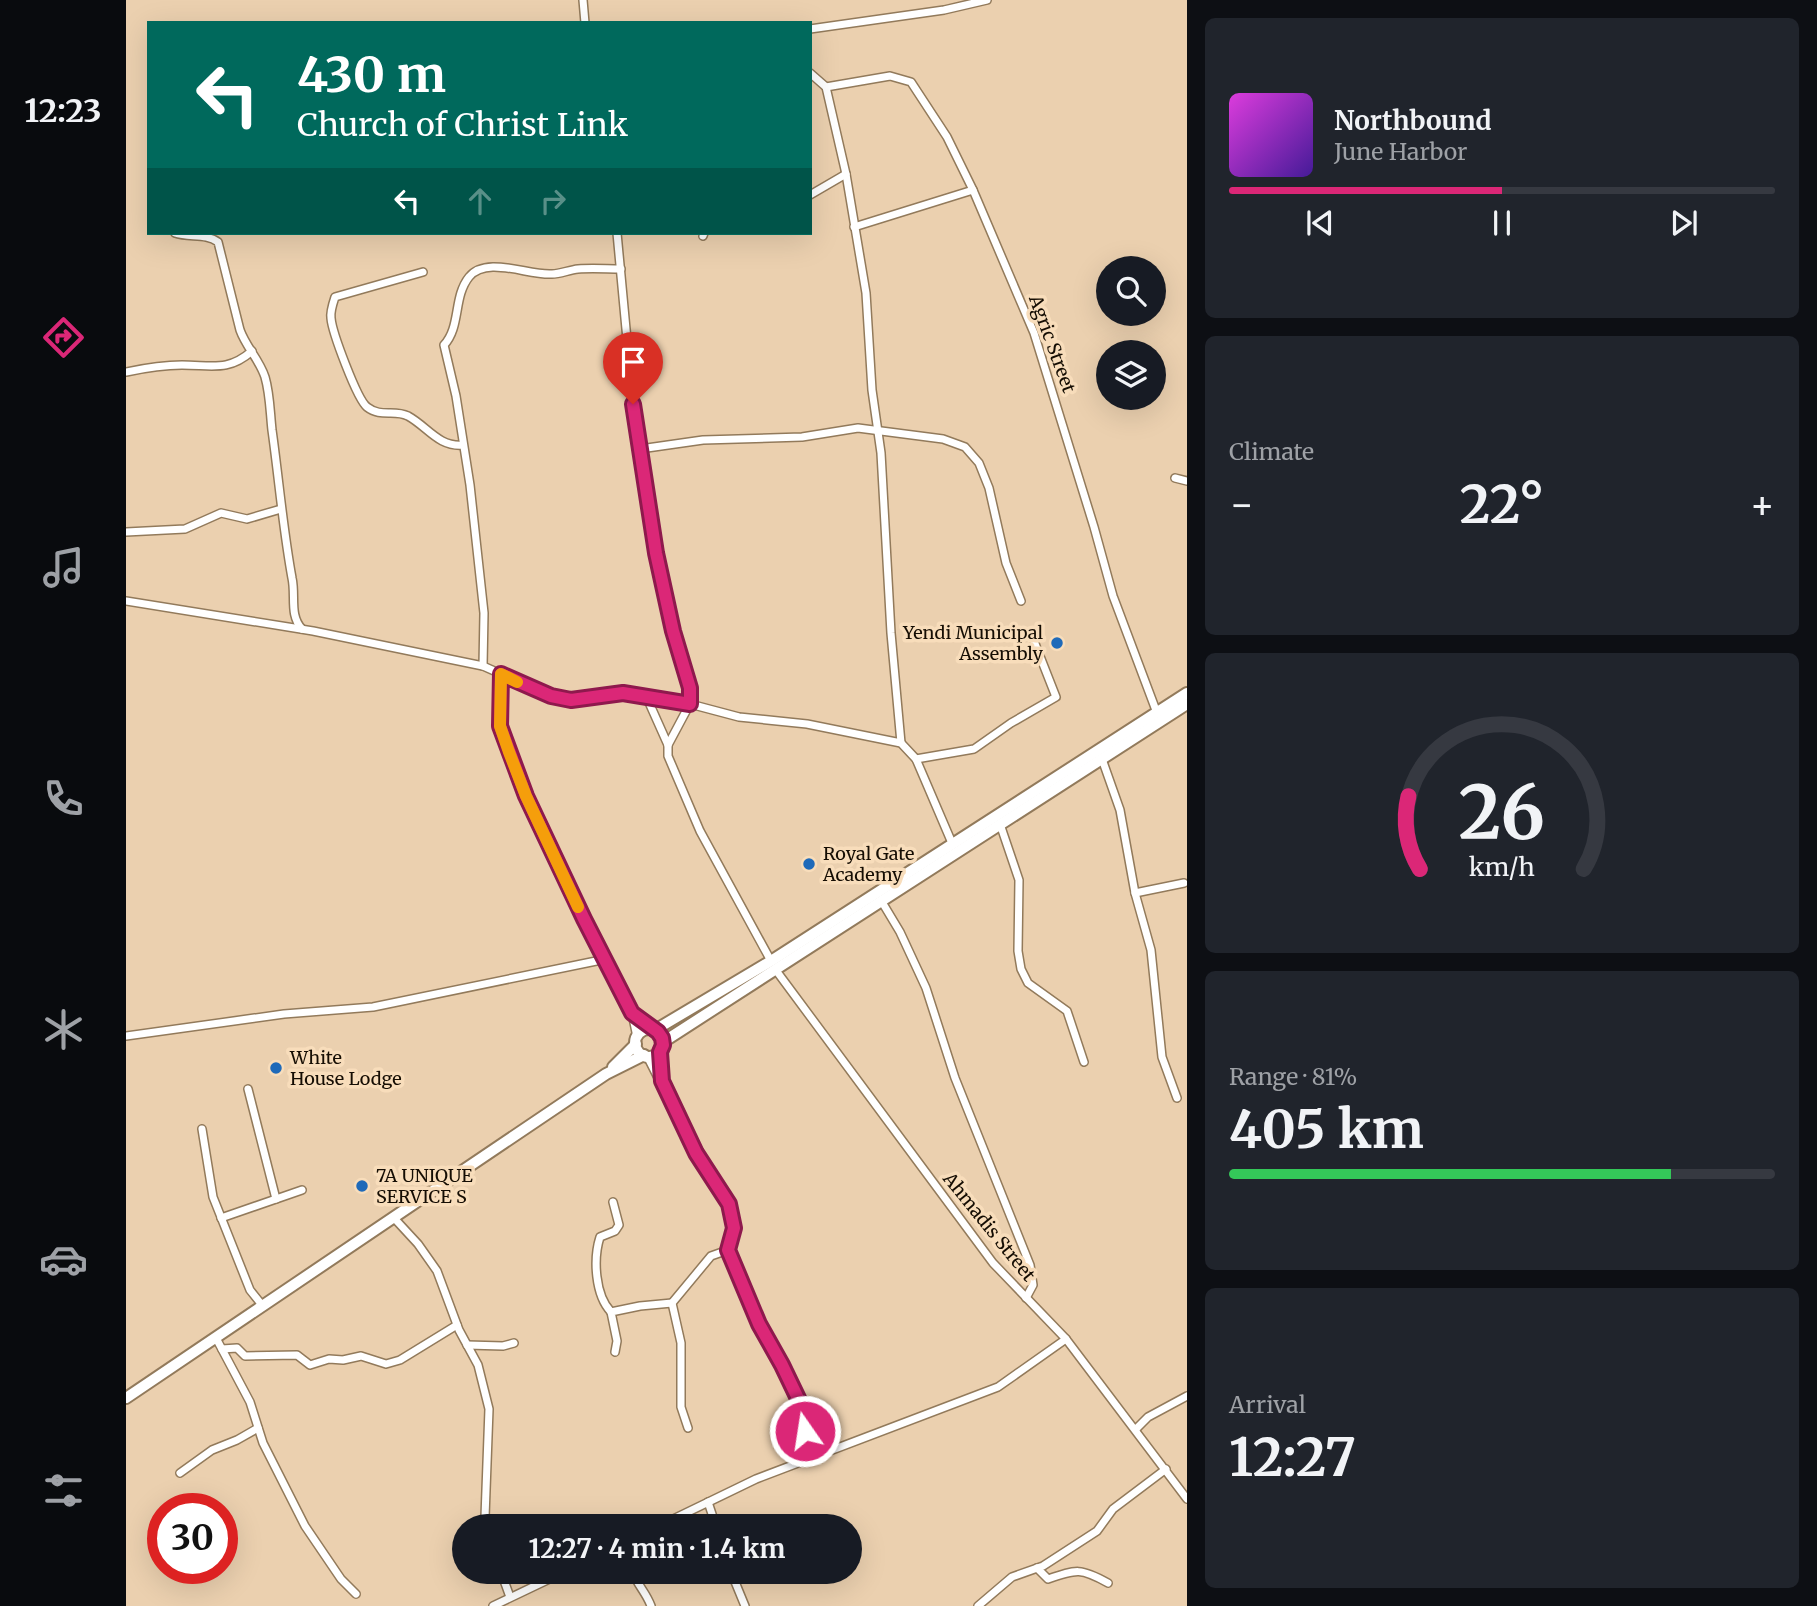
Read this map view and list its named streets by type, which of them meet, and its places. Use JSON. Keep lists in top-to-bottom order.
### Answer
{
  "streets": {
    "street": ["Agric Street", "Ahmadis Street"]
  },
  "places": [
    "Yendi Municipal Assembly",
    "Royal Gate Academy",
    "White House Lodge",
    "7A UNIQUE SERVICE S"
  ],
  "page": {
    "tabs": "12:23",
    "turn": ["430 m", "Church of Christ Link"],
    "song": ["Northbound", "June Harbor"],
    "tile": [
      "Climate",
      ["Range · 81%", "405 km"],
      ["Arrival", "12:27"]
    ],
    "heat": ["−", "22°", "+"],
    "limit": "30",
    "trip": "12:27 · 4 min · 1.4 km",
    "gauge": ["26", "km/h"]
  }
}
